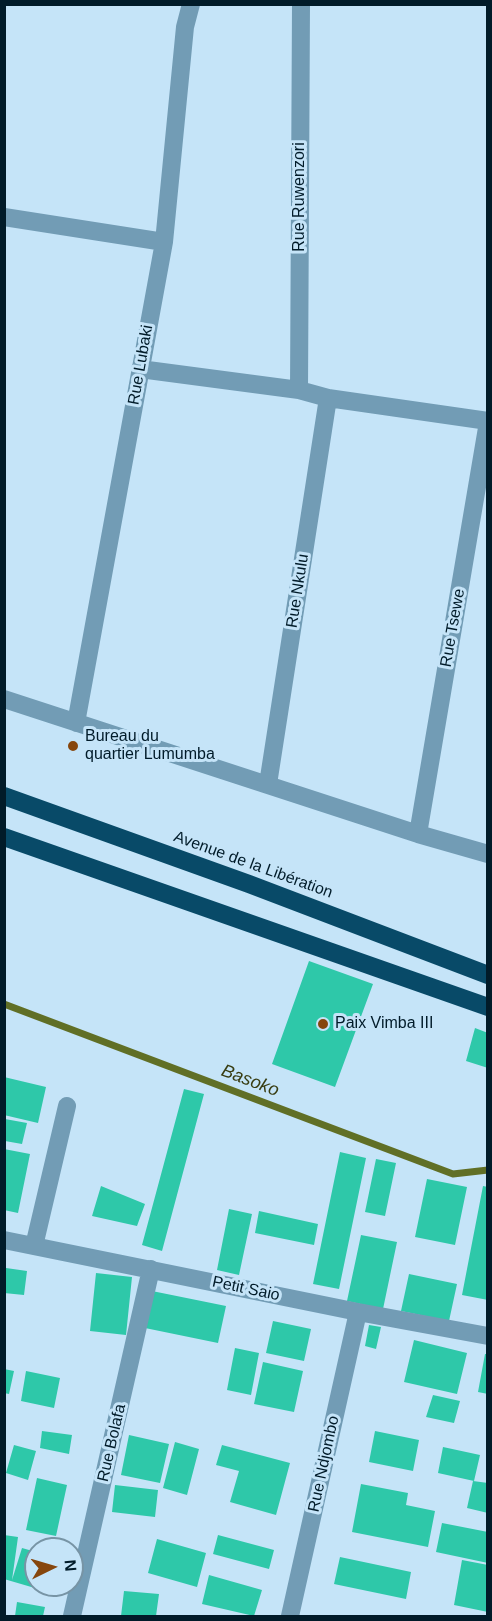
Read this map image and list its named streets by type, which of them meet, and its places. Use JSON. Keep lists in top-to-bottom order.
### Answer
{
  "streets": {
    "highway": ["Avenue de la Libération"],
    "street": [
      "Rue Ruwenzori",
      "Rue Lubaki",
      "Rue Nkulu",
      "Rue Tsewe",
      "Petit Saio",
      "Rue Bolafa",
      "Rue Ndjombo"
    ]
  },
  "crossings": [
    ["Petit Saio", "Rue Bolafa"],
    ["Petit Saio", "Rue Ndjombo"]
  ],
  "water": ["Basoko"],
  "places": ["Bureau du quartier Lumumba", "Paix Vimba III"],
  "north": "right"
}
